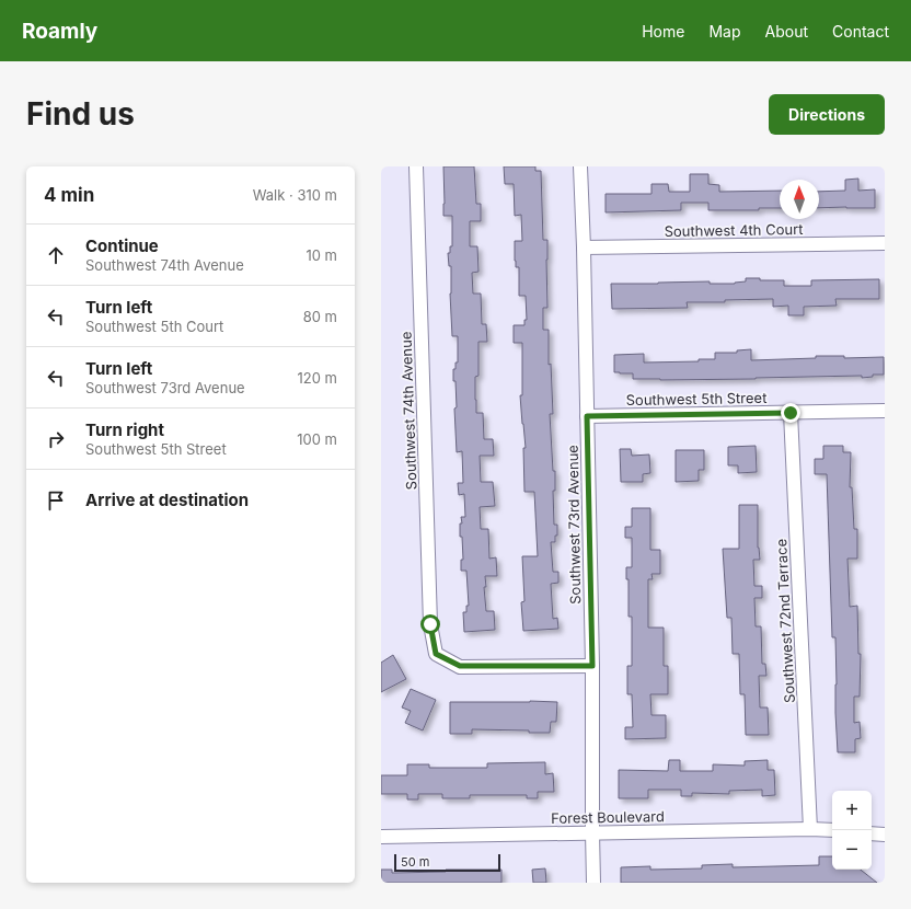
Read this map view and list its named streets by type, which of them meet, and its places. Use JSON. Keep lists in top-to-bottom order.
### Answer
{
  "streets": {
    "street": [
      "Southwest 4th Court",
      "Southwest 5th Street",
      "Southwest 74th Avenue",
      "Southwest 73rd Avenue",
      "Southwest 72nd Terrace",
      "Forest Boulevard"
    ]
  },
  "crossings": [
    ["Southwest 4th Court", "Southwest 73rd Avenue"],
    ["Southwest 5th Street", "Southwest 73rd Avenue"],
    ["Southwest 5th Street", "Southwest 72nd Terrace"],
    ["Southwest 74th Avenue", "Southwest 73rd Avenue"],
    ["Southwest 73rd Avenue", "Forest Boulevard"],
    ["Southwest 72nd Terrace", "Forest Boulevard"]
  ],
  "scale_bar": "50 m",
  "north": "top",
  "page": {
    "header": "Roamly",
    "nav": [
      "Home",
      "Map",
      "About",
      "Contact"
    ],
    "buttons": "Directions",
    "title": "Find us",
    "heading": ["4 min", "Walk · 310 m"],
    "list": [
      ["Continue", "Southwest 74th Avenue", "10 m"],
      ["Turn left", "Southwest 5th Court", "80 m"],
      ["Turn left", "Southwest 73rd Avenue", "120 m"],
      ["Turn right", "Southwest 5th Street", "100 m"],
      "Arrive at destination"
    ],
    "map_buttons": ["+", "−"],
    "scale": "50 m"
  }
}
